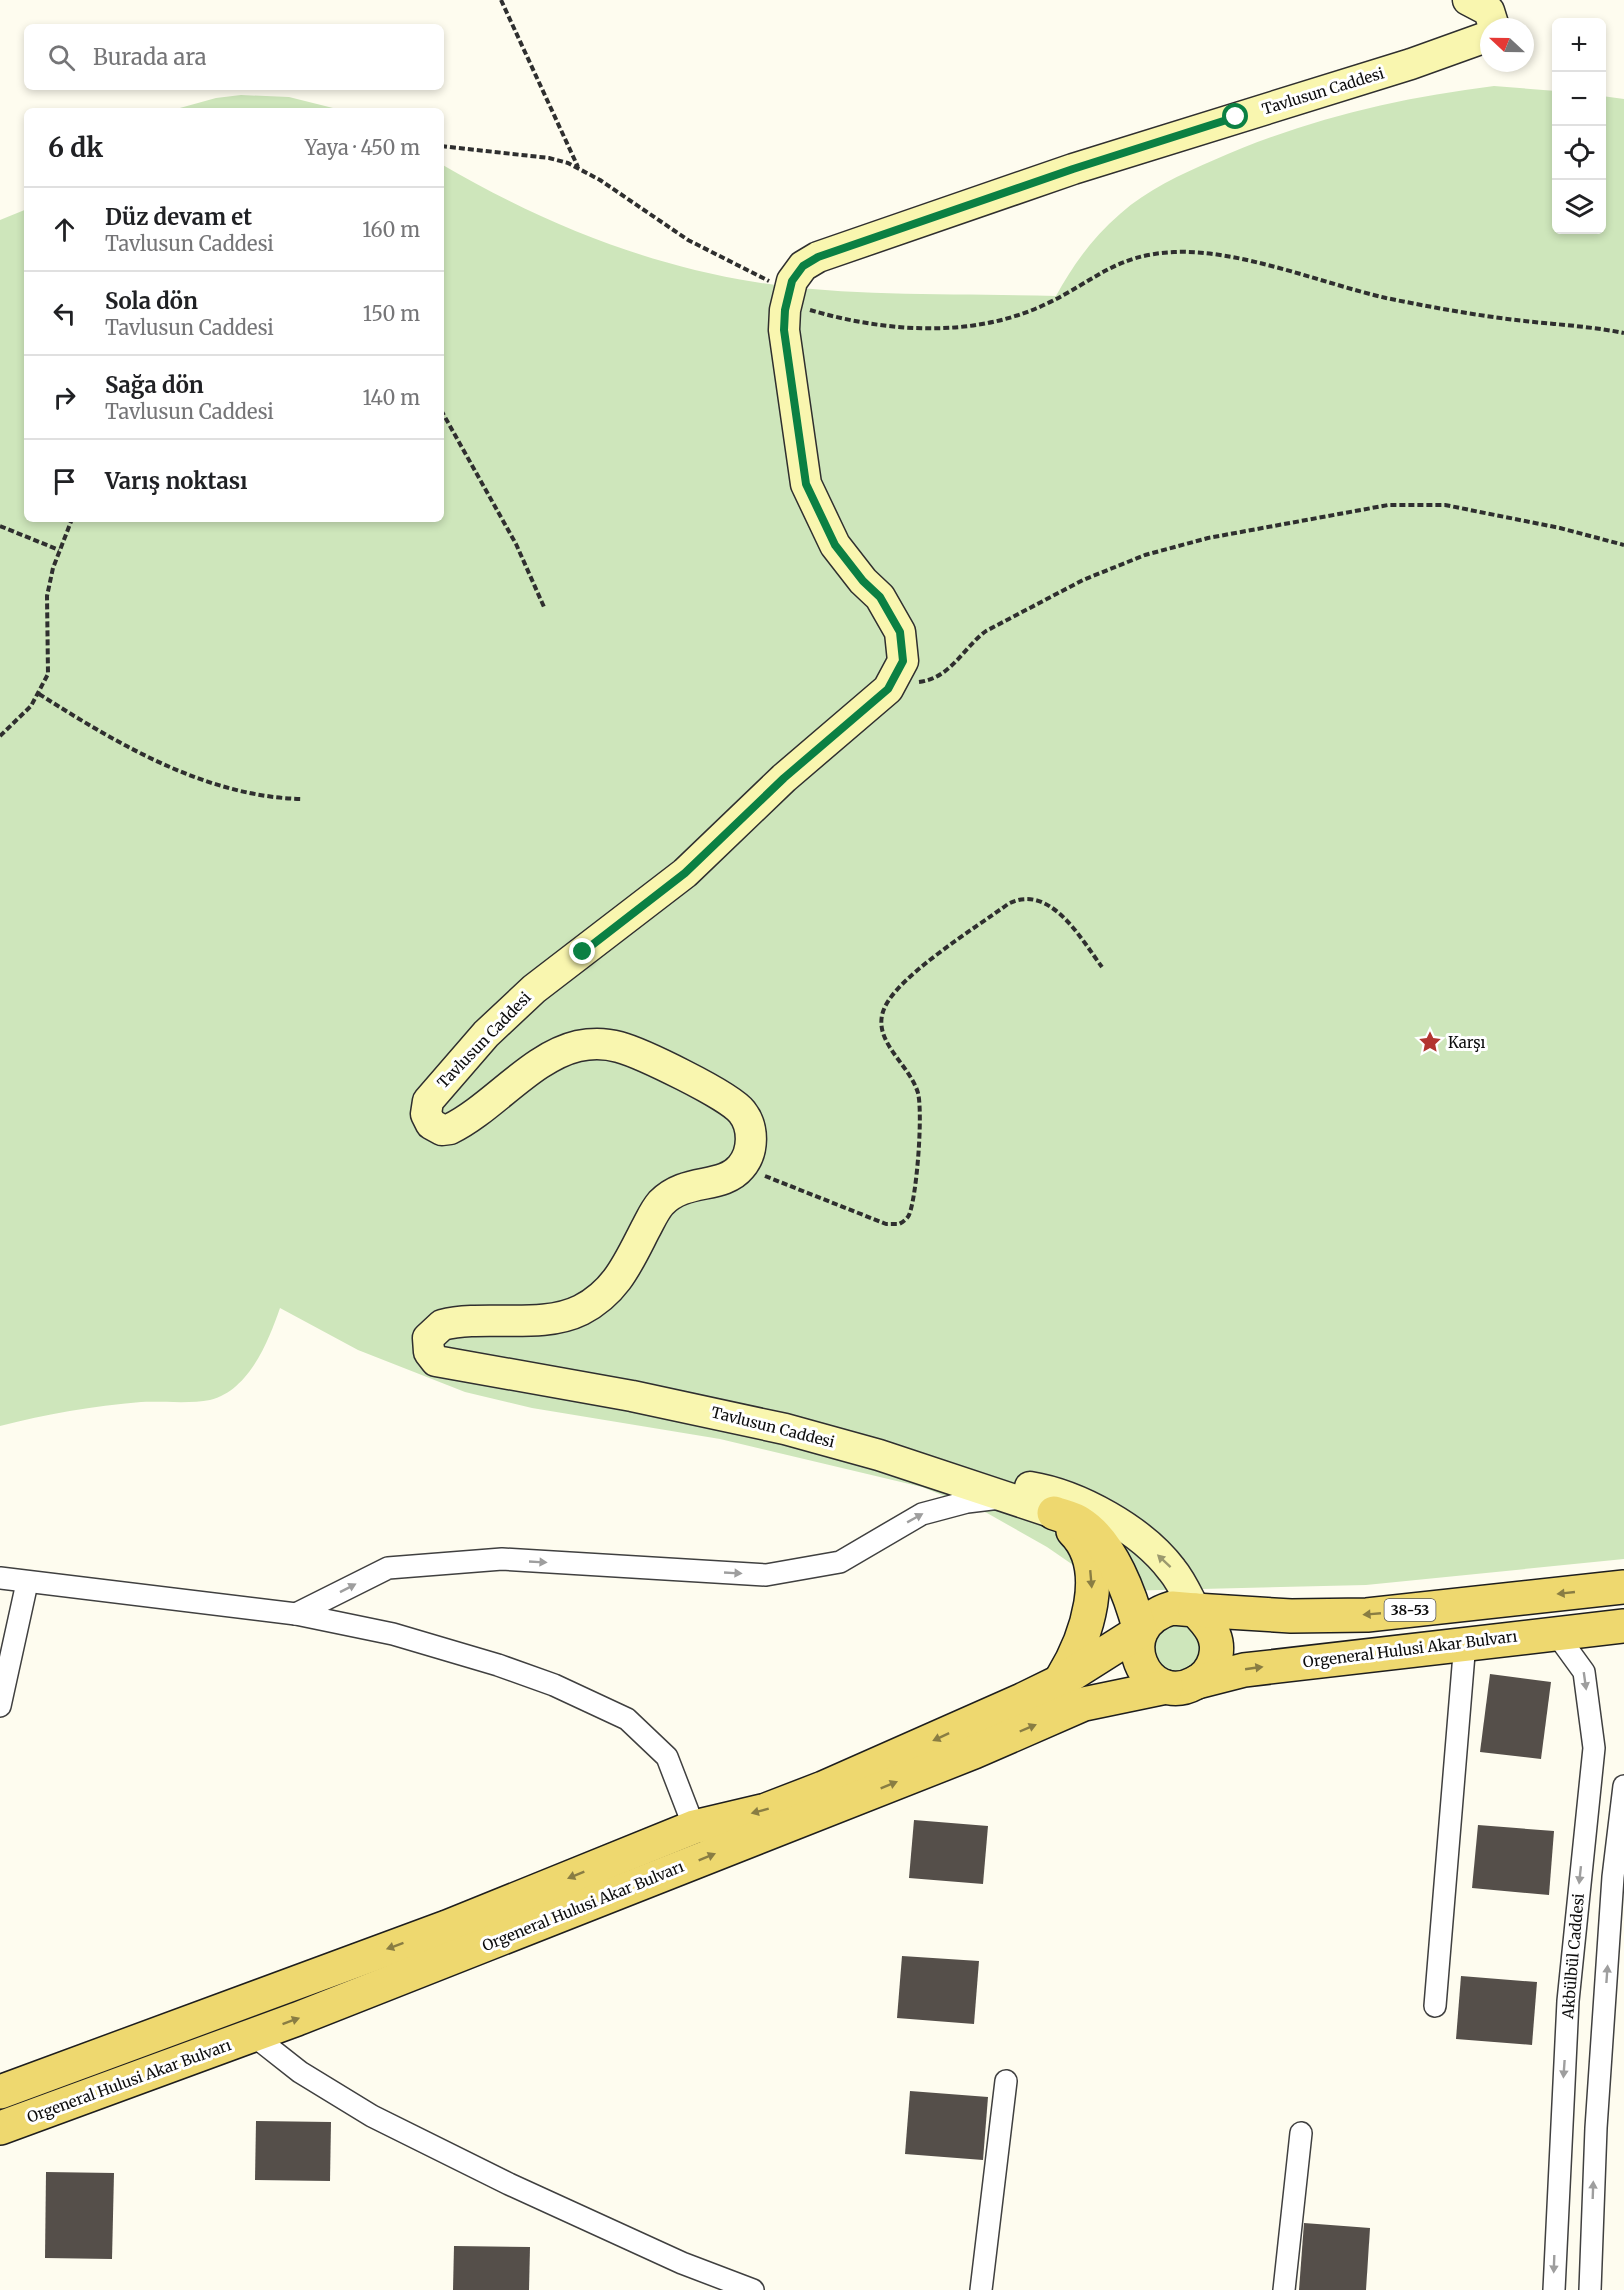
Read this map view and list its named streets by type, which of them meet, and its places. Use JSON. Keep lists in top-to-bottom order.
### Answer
{
  "streets": {
    "main road": ["38-53", "Orgeneral Hulusi Akar Bulvarı"],
    "street": ["Tavlusun Caddesi", "Akbülbül Caddesi"]
  },
  "crossings": [
    ["Tavlusun Caddesi", "38-53"],
    ["Tavlusun Caddesi", "Orgeneral Hulusi Akar Bulvarı"],
    ["38-53", "Orgeneral Hulusi Akar Bulvarı"],
    ["Orgeneral Hulusi Akar Bulvarı", "Akbülbül Caddesi"]
  ],
  "places": {
    "place": ["Karşı"]
  },
  "north": "left",
  "page": {
    "map_buttons": ["+", "−"],
    "search": "Burada ara",
    "heading": ["6 dk", "Yaya · 450 m"],
    "list": [
      ["Düz devam et", "Tavlusun Caddesi", "160 m"],
      ["Sola dön", "Tavlusun Caddesi", "150 m"],
      ["Sağa dön", "Tavlusun Caddesi", "140 m"],
      "Varış noktası"
    ]
  }
}
